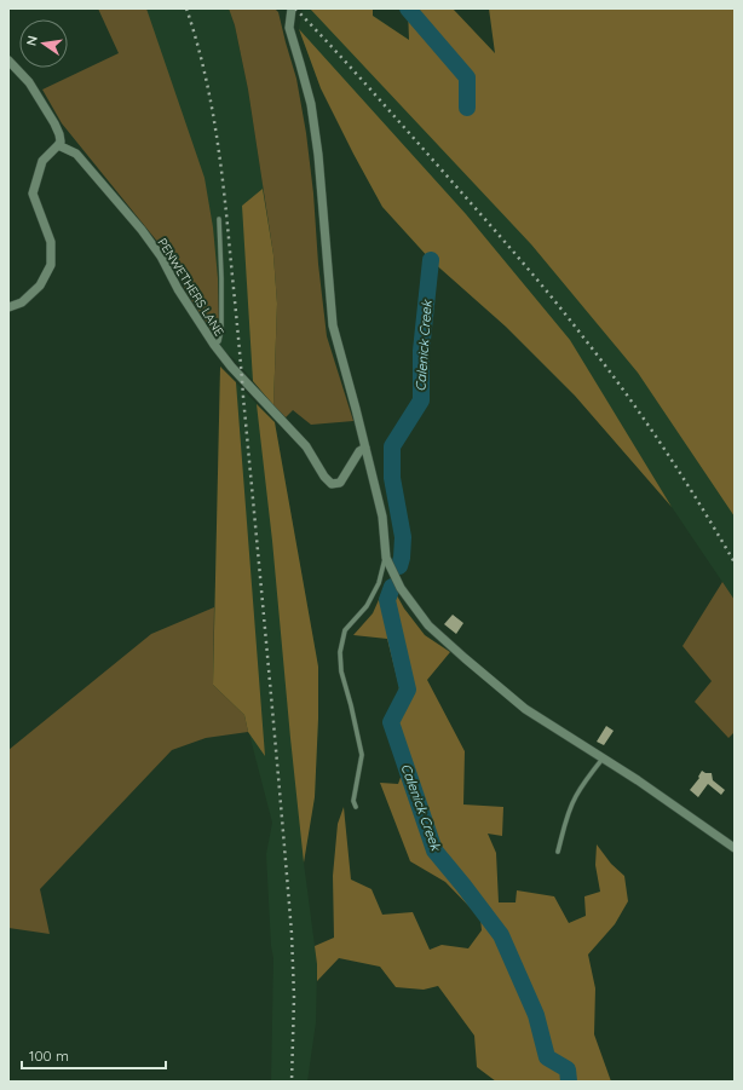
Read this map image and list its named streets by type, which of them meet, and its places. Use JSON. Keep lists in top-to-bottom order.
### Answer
{
  "streets": {
    "street": ["PENWETHERS LANE"]
  },
  "water": ["Calenick Creek"],
  "scale_bar": "100 m",
  "north": "left"
}
